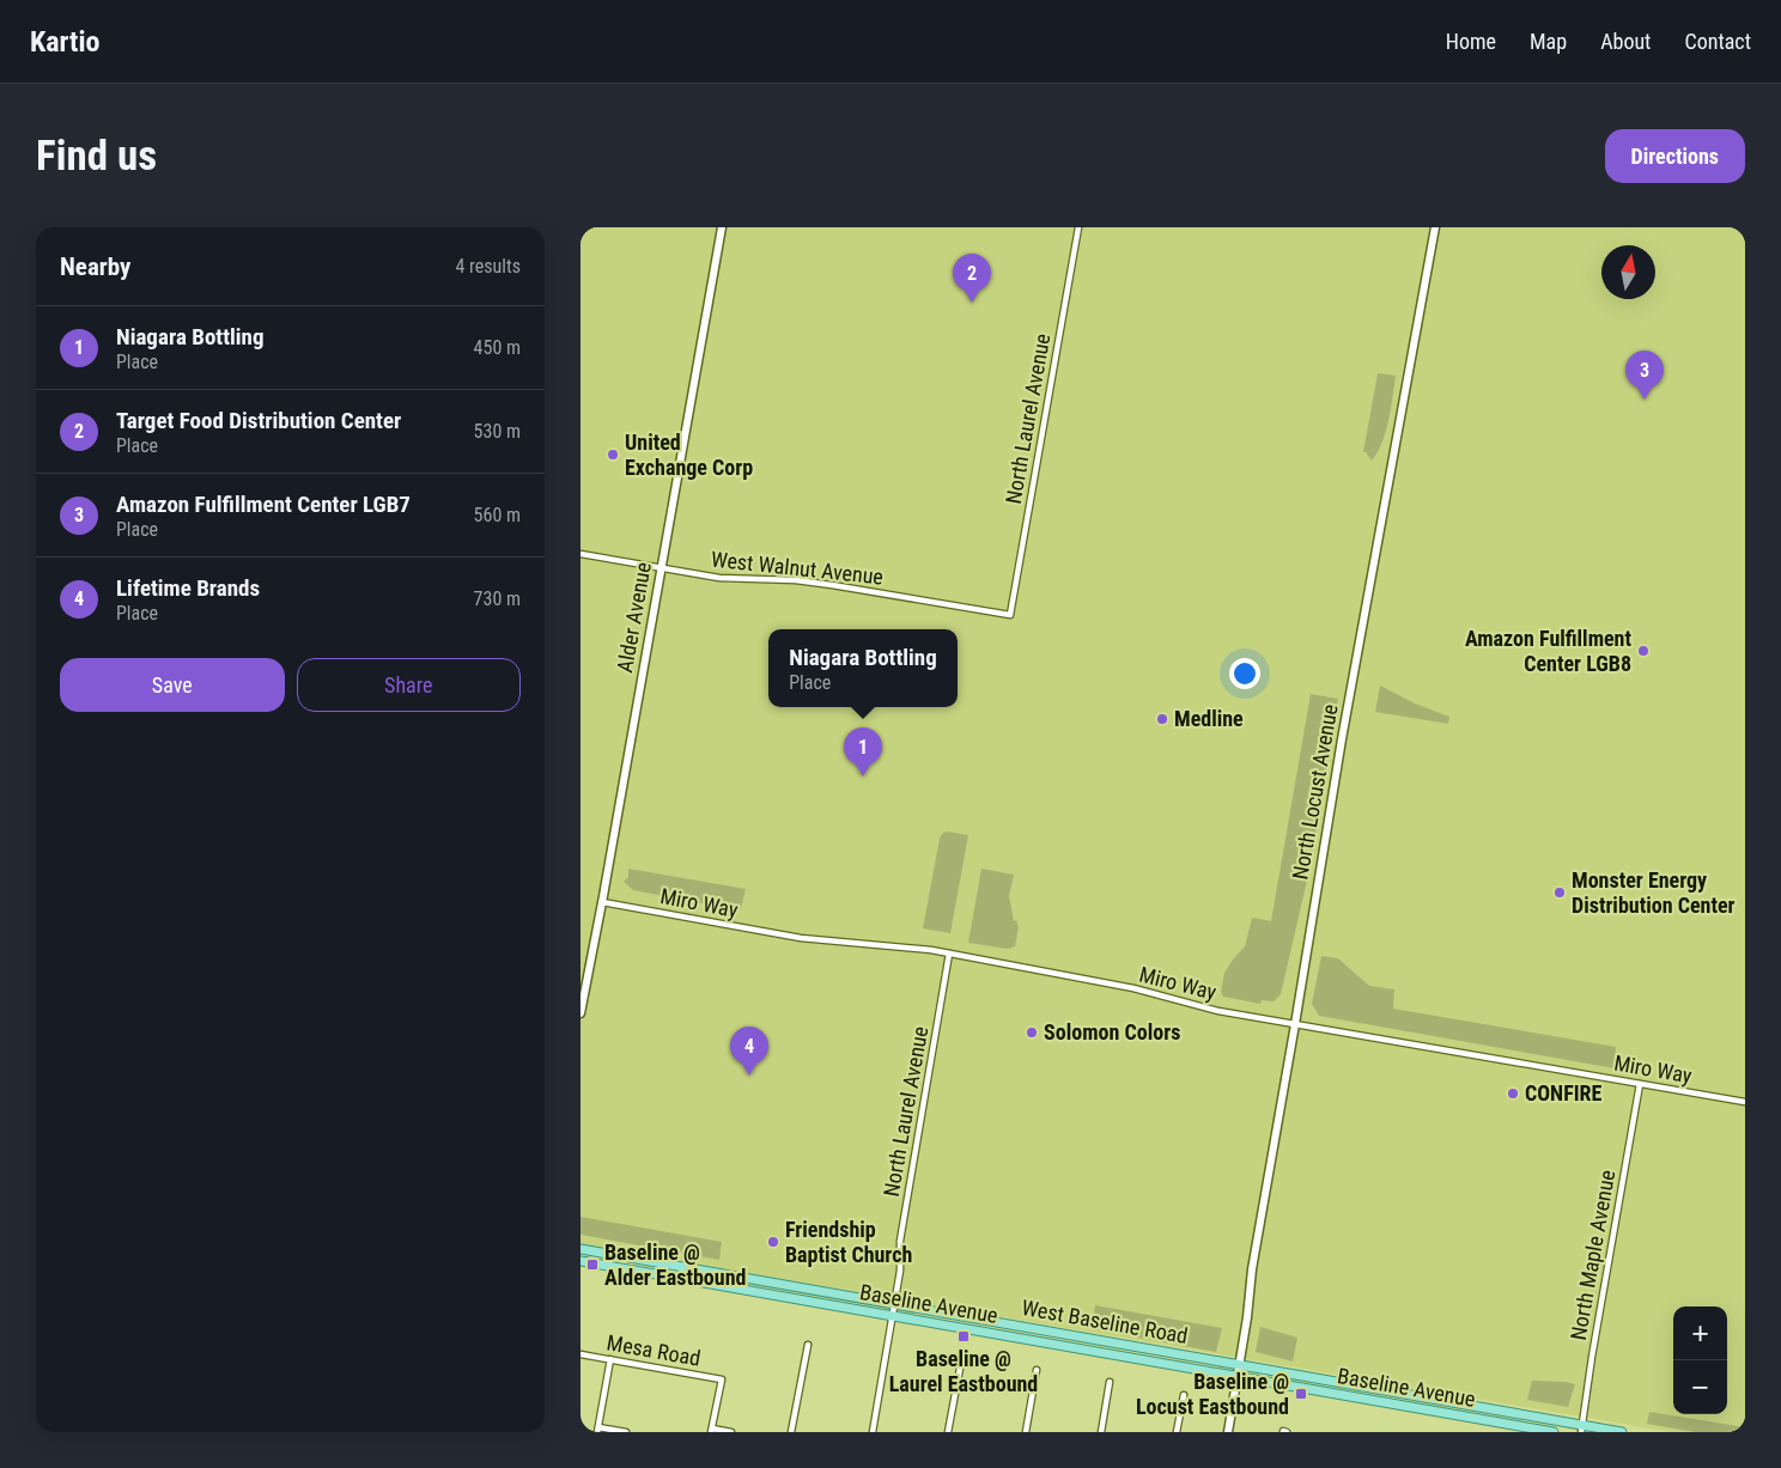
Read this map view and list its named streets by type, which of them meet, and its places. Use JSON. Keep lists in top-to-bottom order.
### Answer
{
  "streets": {
    "main road": ["Baseline Avenue", "West Baseline Road"],
    "street": [
      "North Laurel Avenue",
      "West Walnut Avenue",
      "Alder Avenue",
      "North Locust Avenue",
      "Miro Way",
      "North Maple Avenue",
      "Mesa Road"
    ]
  },
  "crossings": [
    ["North Laurel Avenue", "West Walnut Avenue"],
    ["North Laurel Avenue", "Miro Way"],
    ["North Laurel Avenue", "Baseline Avenue"],
    ["North Laurel Avenue", "West Baseline Road"],
    ["West Walnut Avenue", "Alder Avenue"],
    ["Alder Avenue", "Miro Way"],
    ["North Locust Avenue", "Miro Way"],
    ["North Locust Avenue", "Baseline Avenue"],
    ["North Locust Avenue", "West Baseline Road"],
    ["Miro Way", "North Maple Avenue"],
    ["North Maple Avenue", "West Baseline Road"],
    ["Baseline Avenue", "West Baseline Road"]
  ],
  "places": {
    "other": [
      "United Exchange Corp",
      "Amazon Fulfillment Center LGB8",
      "Medline",
      "Monster Energy Distribution Center",
      "Solomon Colors",
      "CONFIRE",
      "Friendship Baptist Church"
    ],
    "transit": ["Baseline @ Alder Eastbound", "Baseline @ Laurel Eastbound", "Baseline @ Locust Eastbound"]
  },
  "north": "top",
  "page": {
    "header": "Kartio",
    "nav": [
      "Home",
      "Map",
      "About",
      "Contact"
    ],
    "buttons": [
      "Directions",
      ["Save", "Share"]
    ],
    "title": "Find us",
    "heading": ["Nearby", "4 results"],
    "pins": [
      "2",
      "3",
      "1",
      "4"
    ],
    "list": [
      {
        "mark": "1",
        "name": "Niagara Bottling",
        "note": "Place",
        "value": "450 m"
      },
      {
        "mark": "2",
        "name": "Target Food Distribution Center",
        "note": "Place",
        "value": "530 m"
      },
      {
        "mark": "3",
        "name": "Amazon Fulfillment Center LGB7",
        "note": "Place",
        "value": "560 m"
      },
      {
        "mark": "4",
        "name": "Lifetime Brands",
        "note": "Place",
        "value": "730 m"
      }
    ],
    "popup": ["Niagara Bottling", "Place"],
    "map_buttons": ["+", "−"]
  }
}
